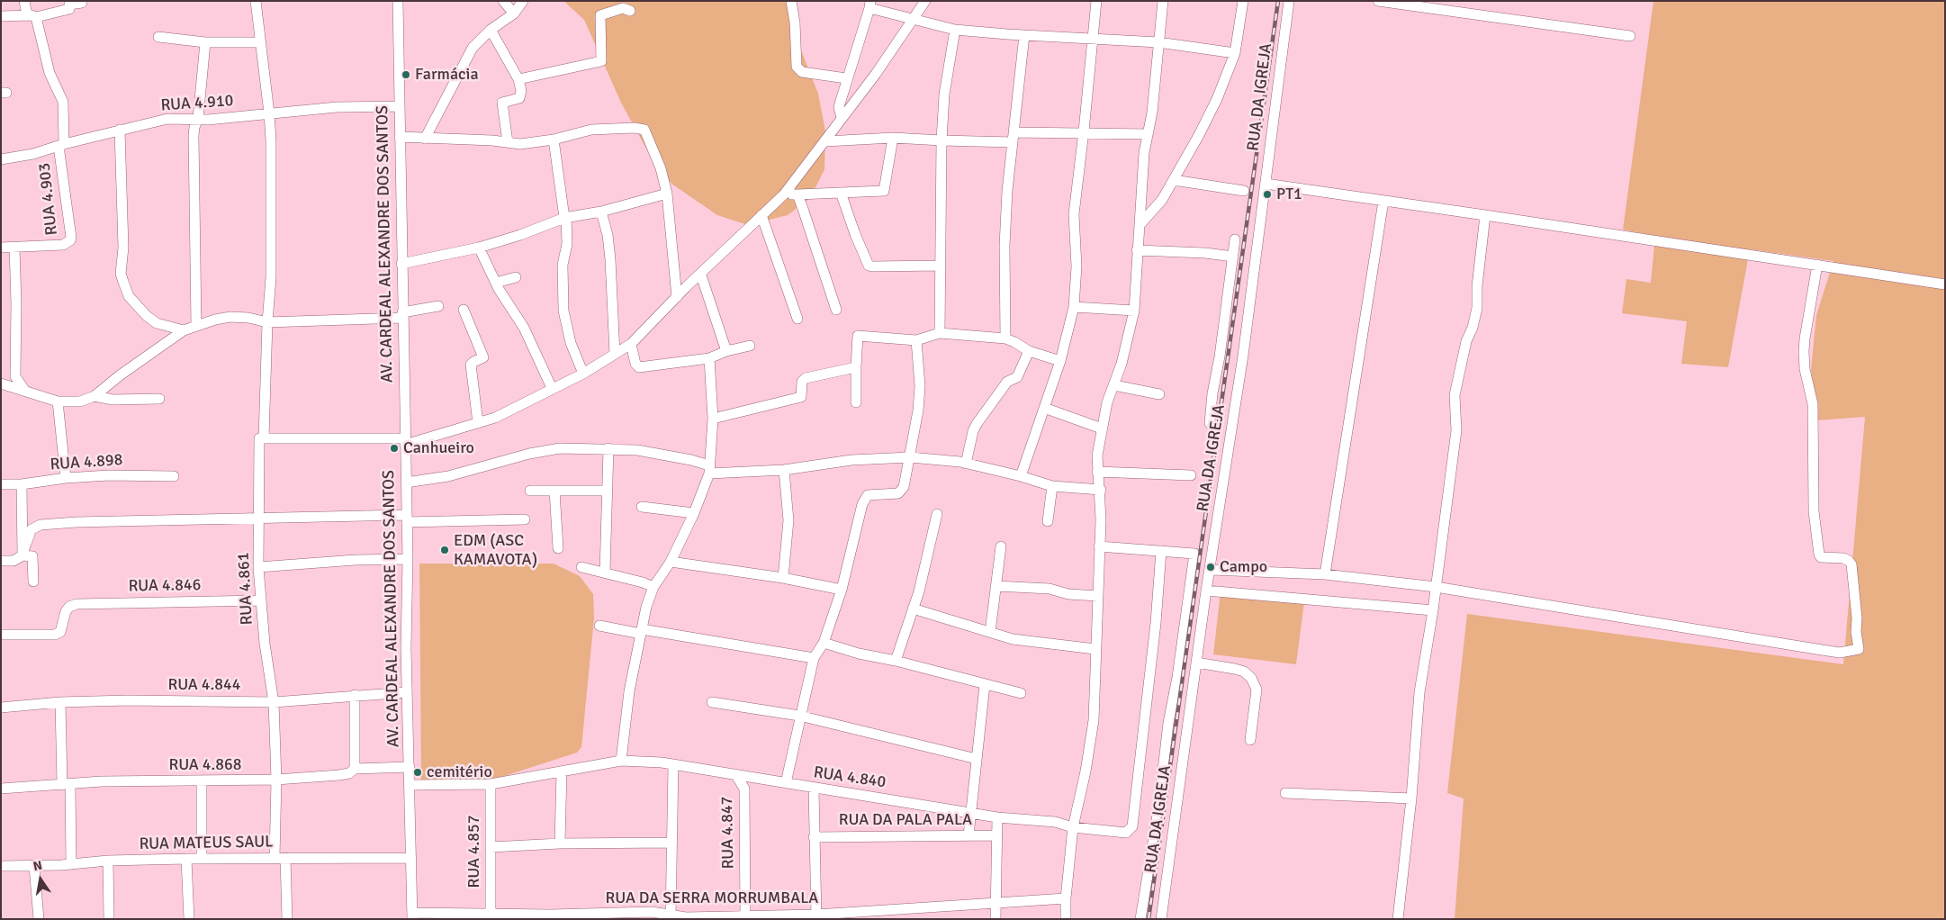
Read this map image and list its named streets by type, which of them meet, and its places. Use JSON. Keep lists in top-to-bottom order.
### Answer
{
  "streets": {
    "street": [
      "RUA DA IGREJA",
      "RUA 4.910",
      "RUA 4.903",
      "AV. CARDEAL ALEXANDRE DOS SANTOS",
      "RUA 4.898",
      "RUA 4.846",
      "RUA 4.861",
      "RUA 4.844",
      "RUA 4.868",
      "RUA 4.840",
      "RUA DA PALA PALA",
      "RUA 4.847",
      "RUA MATEUS SAUL",
      "RUA 4.857",
      "RUA DA SERRA MORRUMBALA"
    ]
  },
  "crossings": [
    ["RUA DA IGREJA", "RUA 4.840"],
    ["RUA 4.910", "RUA 4.903"],
    ["RUA 4.910", "AV. CARDEAL ALEXANDRE DOS SANTOS"],
    ["RUA 4.910", "RUA 4.861"],
    ["AV. CARDEAL ALEXANDRE DOS SANTOS", "RUA 4.844"],
    ["AV. CARDEAL ALEXANDRE DOS SANTOS", "RUA 4.868"],
    ["AV. CARDEAL ALEXANDRE DOS SANTOS", "RUA 4.840"],
    ["AV. CARDEAL ALEXANDRE DOS SANTOS", "RUA MATEUS SAUL"],
    ["AV. CARDEAL ALEXANDRE DOS SANTOS", "RUA DA SERRA MORRUMBALA"],
    ["RUA 4.846", "RUA 4.861"],
    ["RUA 4.861", "RUA 4.844"],
    ["RUA 4.861", "RUA 4.868"],
    ["RUA 4.861", "RUA MATEUS SAUL"],
    ["RUA 4.840", "RUA 4.847"],
    ["RUA 4.840", "RUA 4.857"],
    ["RUA 4.847", "RUA DA SERRA MORRUMBALA"],
    ["RUA 4.857", "RUA DA SERRA MORRUMBALA"]
  ],
  "places": [
    "Farmácia",
    "PT1",
    "Canhueiro",
    "EDM (ASC KAMAVOTA)",
    "Campo",
    "cemitério"
  ],
  "north": "top"
}
